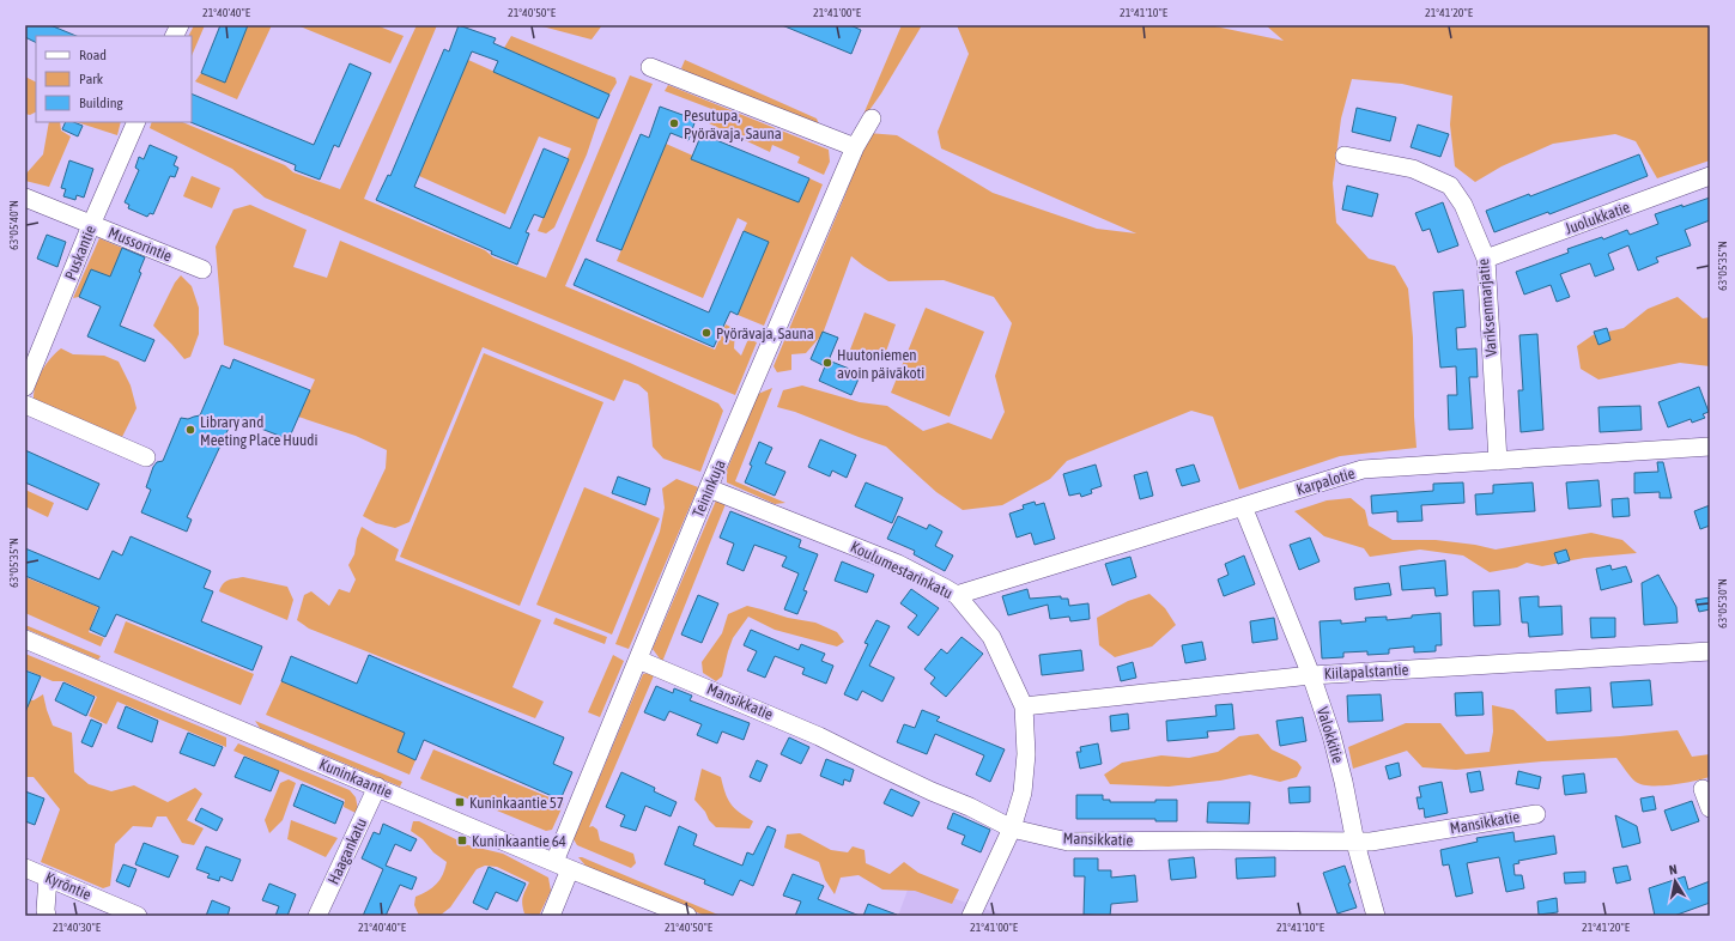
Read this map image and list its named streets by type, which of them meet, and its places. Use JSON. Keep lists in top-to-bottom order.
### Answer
{
  "streets": {
    "street": [
      "Juolukkatie",
      "Mussorintie",
      "Puskantie",
      "Variksenmarjatie",
      "Karpalotie",
      "Teininkuja",
      "Koulumestarinkatu",
      "Kiilapalstantie",
      "Mansikkatie",
      "Valokkitie",
      "Kuninkaantie",
      "Haagankatu",
      "Kyröntie"
    ]
  },
  "crossings": [
    ["Juolukkatie", "Variksenmarjatie"],
    ["Mussorintie", "Puskantie"],
    ["Variksenmarjatie", "Karpalotie"],
    ["Karpalotie", "Koulumestarinkatu"],
    ["Karpalotie", "Valokkitie"],
    ["Teininkuja", "Koulumestarinkatu"],
    ["Teininkuja", "Mansikkatie"],
    ["Teininkuja", "Kuninkaantie"],
    ["Koulumestarinkatu", "Kiilapalstantie"],
    ["Koulumestarinkatu", "Mansikkatie"],
    ["Kiilapalstantie", "Valokkitie"],
    ["Mansikkatie", "Valokkitie"],
    ["Kuninkaantie", "Haagankatu"]
  ],
  "places": {
    "other": [
      "Pesutupa, Pyörävaja, Sauna",
      "Pyörävaja, Sauna",
      "Huutoniemen avoin päiväkoti",
      "Library and Meeting Place Huudi"
    ],
    "transit": ["Kuninkaantie 57", "Kuninkaantie 64"]
  },
  "legend": ["Road", "Park", "Building"],
  "north": "top",
  "coordinates": [
    "21°40'40\"E",
    "21°40'50\"E",
    "21°41'00\"E",
    "21°41'10\"E",
    "21°41'20\"E",
    "63°05'40\"N",
    "63°05'35\"N",
    "63°05'30\"N",
    "21°40'30\"E"
  ]
}
